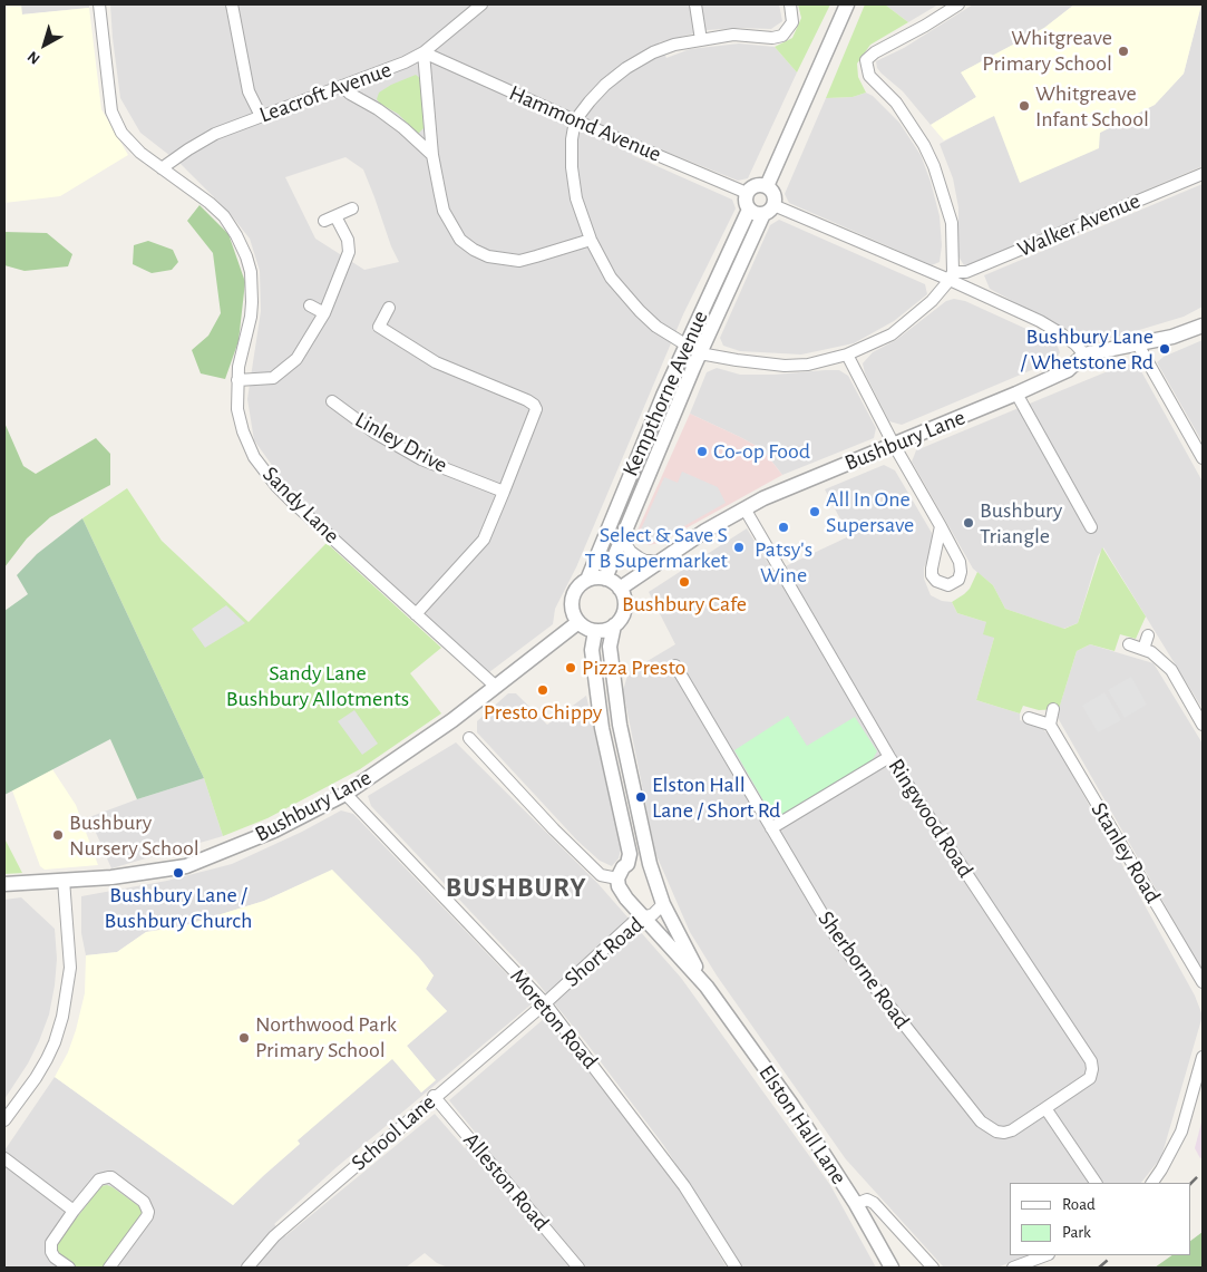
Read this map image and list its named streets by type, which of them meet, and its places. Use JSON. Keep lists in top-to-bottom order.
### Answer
{
  "streets": {
    "street": [
      "Leacroft Avenue",
      "Hammond Avenue",
      "Walker Avenue",
      "Kempthorne Avenue",
      "Bushbury Lane",
      "Linley Drive",
      "Sandy Lane",
      "Ringwood Road",
      "Stanley Road",
      "Short Road",
      "Sherborne Road",
      "Moreton Road",
      "Elston Hall Lane",
      "School Lane",
      "Alleston Road"
    ]
  },
  "crossings": [
    ["Leacroft Avenue", "Hammond Avenue"],
    ["Leacroft Avenue", "Sandy Lane"],
    ["Hammond Avenue", "Kempthorne Avenue"],
    ["Kempthorne Avenue", "Bushbury Lane"],
    ["Kempthorne Avenue", "Elston Hall Lane"],
    ["Bushbury Lane", "Sandy Lane"],
    ["Bushbury Lane", "Ringwood Road"],
    ["Bushbury Lane", "Moreton Road"],
    ["Bushbury Lane", "Elston Hall Lane"],
    ["Ringwood Road", "Sherborne Road"],
    ["Short Road", "Moreton Road"],
    ["Short Road", "Elston Hall Lane"],
    ["Short Road", "School Lane"],
    ["Moreton Road", "School Lane"],
    ["School Lane", "Alleston Road"]
  ],
  "districts": ["BUSHBURY"],
  "parks": ["Sandy Lane Bushbury Allotments"],
  "places": [
    "Whitgreave Primary School",
    "Whitgreave Infant School",
    "Bushbury Lane / Whetstone Rd",
    "Co-op Food",
    "All In One Supersave",
    "Bushbury Triangle",
    "Patsy's Wine",
    "Select & Save S T B Supermarket",
    "Bushbury Cafe",
    "Pizza Presto",
    "Presto Chippy",
    "Elston Hall Lane / Short Rd",
    "Bushbury Nursery School",
    "Bushbury Lane / Bushbury Church",
    "Northwood Park Primary School"
  ],
  "legend": ["Road", "Park"],
  "north": "bottom left"
}
